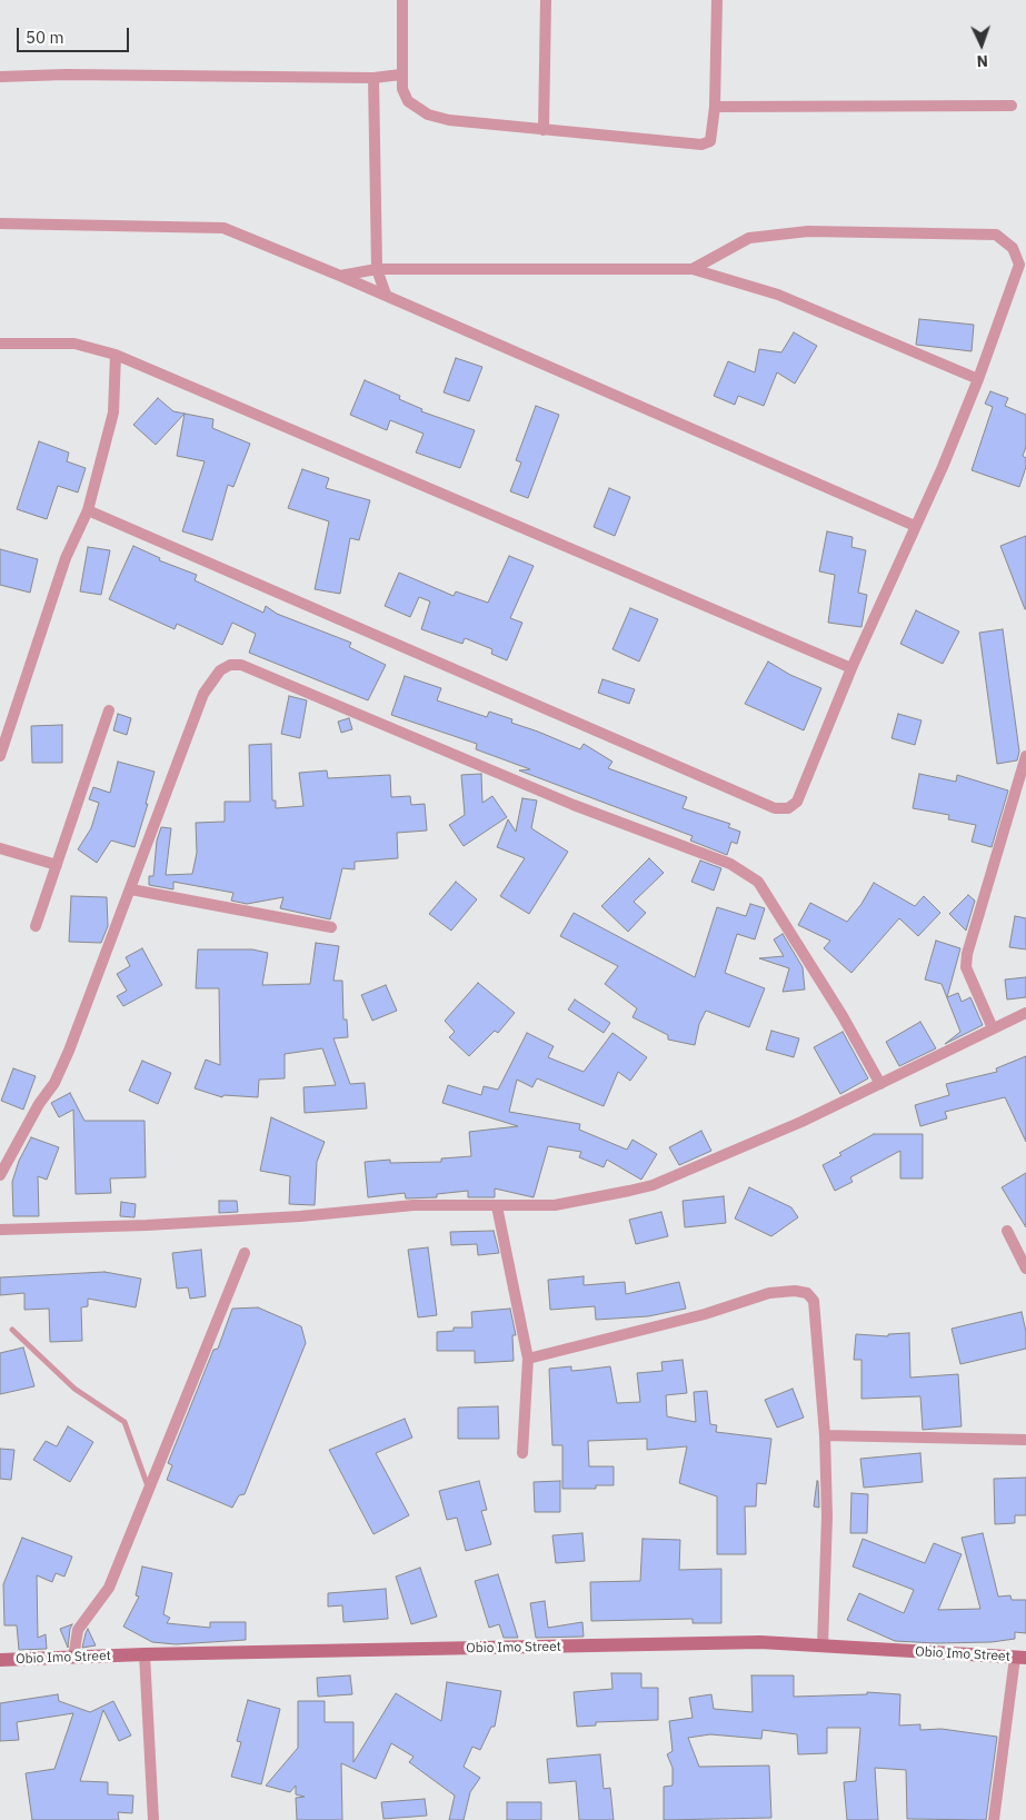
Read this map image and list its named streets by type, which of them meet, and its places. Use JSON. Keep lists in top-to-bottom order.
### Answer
{
  "streets": {
    "street": ["Obio Imo Street"]
  },
  "scale_bar": "50 m",
  "north": "bottom"
}
